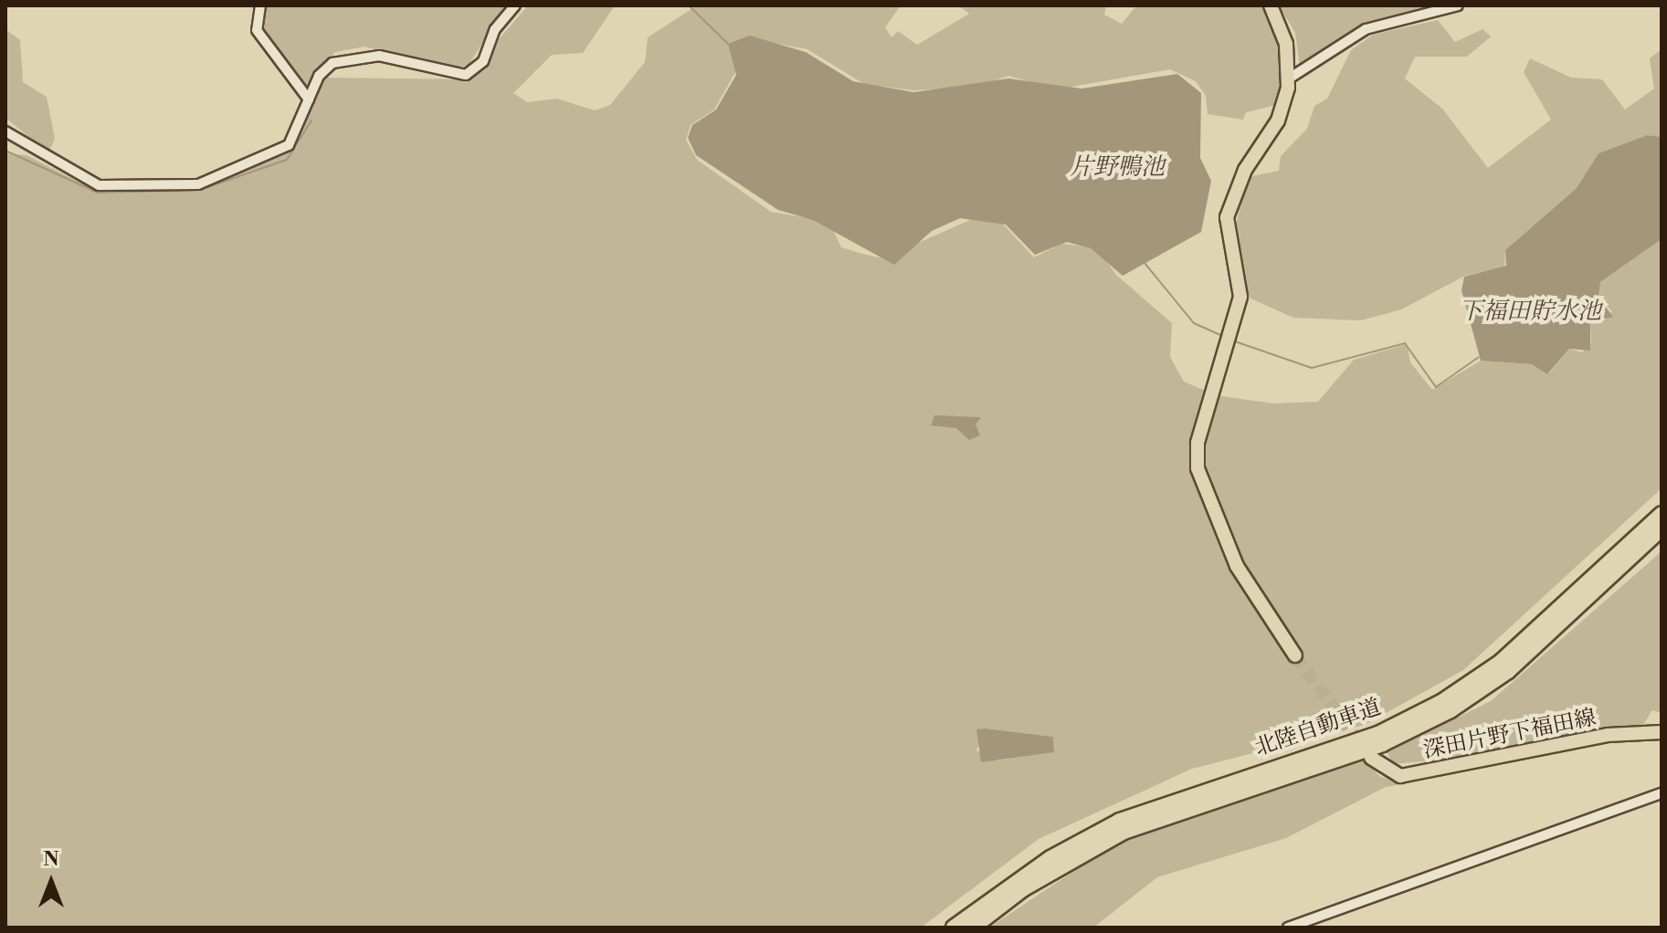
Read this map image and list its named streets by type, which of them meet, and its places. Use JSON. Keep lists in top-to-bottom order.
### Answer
{
  "streets": {
    "highway": ["北陸自動車道"],
    "main road": ["深田片野下福田線"]
  },
  "water": ["片野鴨池", "下福田貯水池"],
  "north": "top"
}
